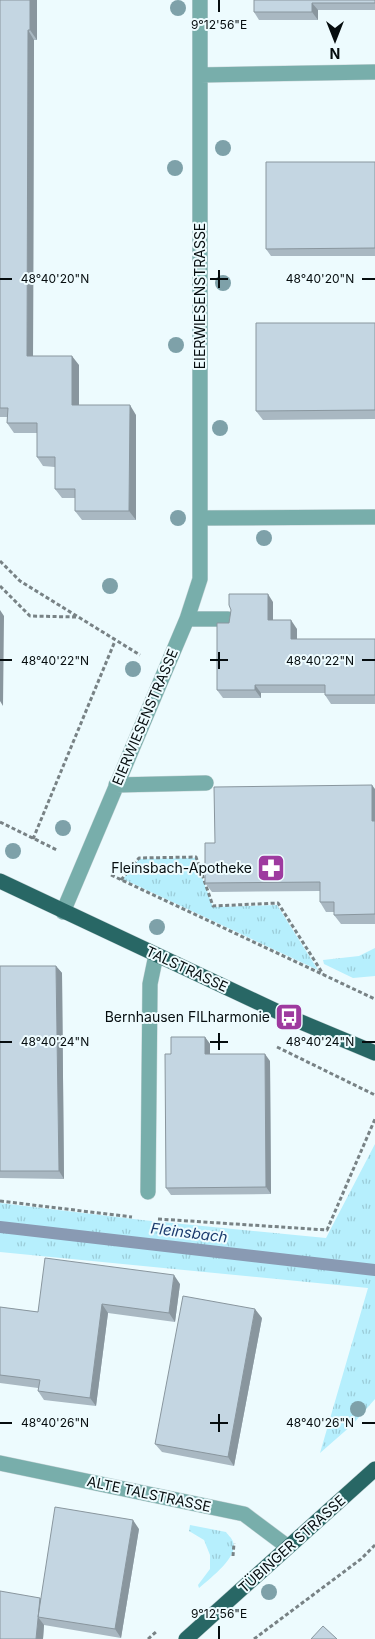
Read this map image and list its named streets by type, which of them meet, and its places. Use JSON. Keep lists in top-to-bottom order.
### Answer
{
  "streets": {
    "main road": ["TALSTRASSE", "TÜBINGER STRASSE"],
    "street": ["EIERWIESENSTRASSE", "ALTE TALSTRASSE"]
  },
  "crossings": [
    ["EIERWIESENSTRASSE", "TALSTRASSE"],
    ["ALTE TALSTRASSE", "TÜBINGER STRASSE"]
  ],
  "water": ["Fleinsbach"],
  "places": {
    "pharmacy": ["Fleinsbach-Apotheke"],
    "bus stop": ["Bernhausen FILharmonie"]
  },
  "north": "bottom",
  "coordinates": [
    "9°12'56\"E",
    "48°40'20\"N",
    "48°40'22\"N",
    "48°40'24\"N",
    "48°40'26\"N"
  ]
}
